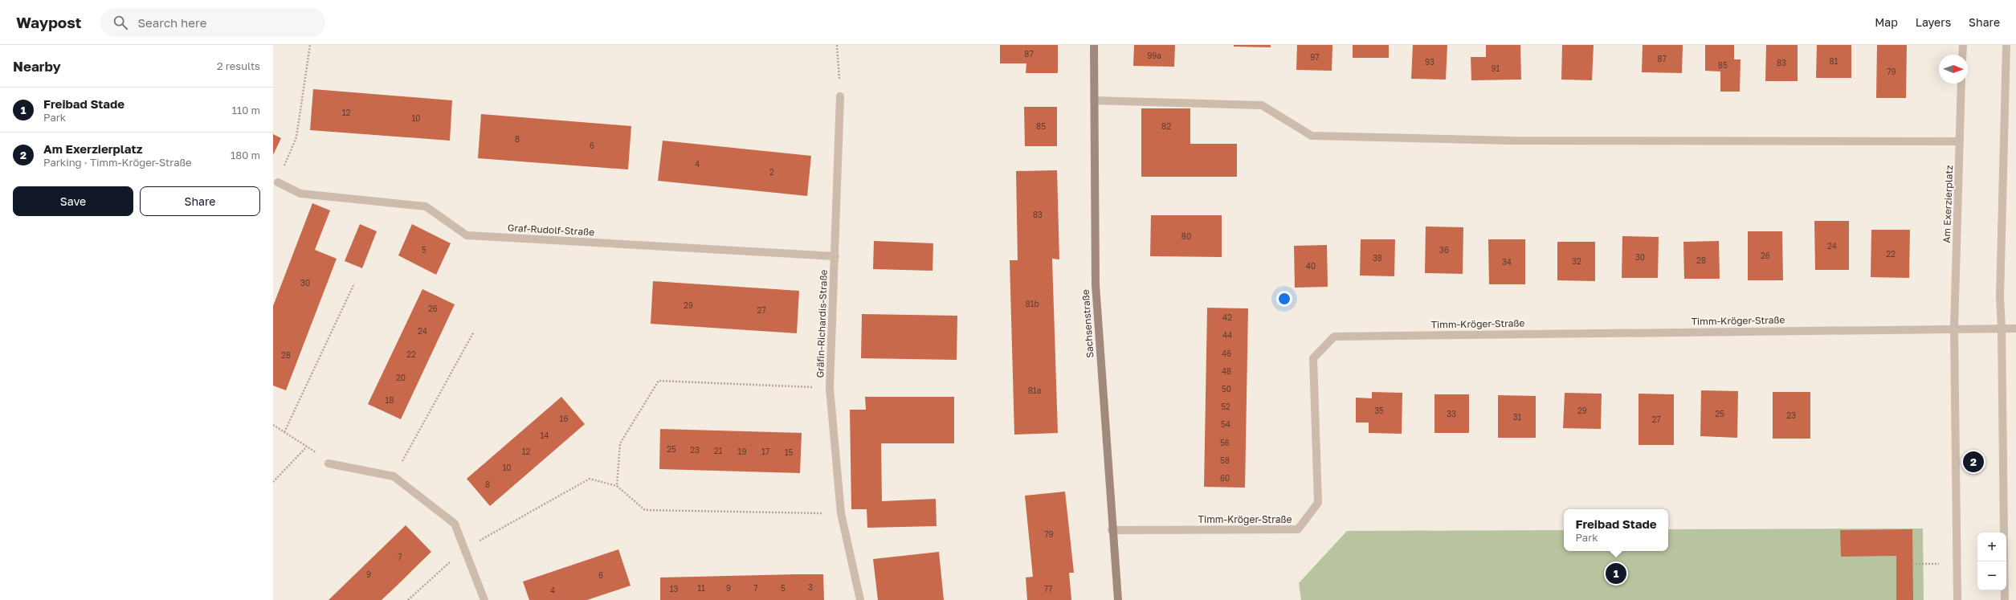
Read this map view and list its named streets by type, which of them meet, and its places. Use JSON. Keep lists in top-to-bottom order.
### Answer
{
  "streets": {
    "street": [
      "Am Exerzierplatz",
      "Graf-Rudolf-Straße",
      "Timm-Kröger-Straße",
      "Gräfin-Richardis-Straße",
      "Sachsenstraße"
    ]
  },
  "crossings": [
    ["Am Exerzierplatz", "Timm-Kröger-Straße"],
    ["Graf-Rudolf-Straße", "Gräfin-Richardis-Straße"],
    ["Timm-Kröger-Straße", "Sachsenstraße"]
  ],
  "house_numbers": [
    "87",
    "99a",
    "97",
    "87",
    "81",
    "93",
    "83",
    "85",
    "91",
    "79",
    "12",
    "10",
    "85",
    "82",
    "8",
    "6",
    "4",
    "2",
    "83",
    "80",
    "24",
    "5",
    "36",
    "22",
    "26",
    "30",
    "38",
    "28",
    "32",
    "34",
    "40",
    "30",
    "81b",
    "29",
    "26",
    "27",
    "42",
    "24",
    "44",
    "46",
    "22",
    "28",
    "48",
    "20",
    "50",
    "81a",
    "18",
    "52",
    "35",
    "29",
    "33",
    "25",
    "23",
    "31",
    "16",
    "27",
    "54",
    "14",
    "56",
    "25",
    "23",
    "21",
    "12",
    "19",
    "17",
    "15",
    "58",
    "10",
    "60",
    "8",
    "79",
    "7",
    "9",
    "6",
    "3",
    "11",
    "9",
    "7",
    "5",
    "13",
    "77",
    "4"
  ],
  "north": "right",
  "page": {
    "header": "Waypost",
    "search": "Search here",
    "nav": ["Map", "Layers", "Share"],
    "heading": ["Nearby", "2 results"],
    "list": [
      {
        "mark": "1",
        "name": "Freibad Stade",
        "note": "Park",
        "value": "110 m"
      },
      {
        "mark": "2",
        "name": "Am Exerzierplatz",
        "note": "Parking · Timm-Kröger-Straße",
        "value": "180 m"
      }
    ],
    "buttons": ["Save", "Share"],
    "pins": ["2", "1"],
    "popup": ["Freibad Stade", "Park"],
    "map_buttons": ["+", "−"]
  }
}
